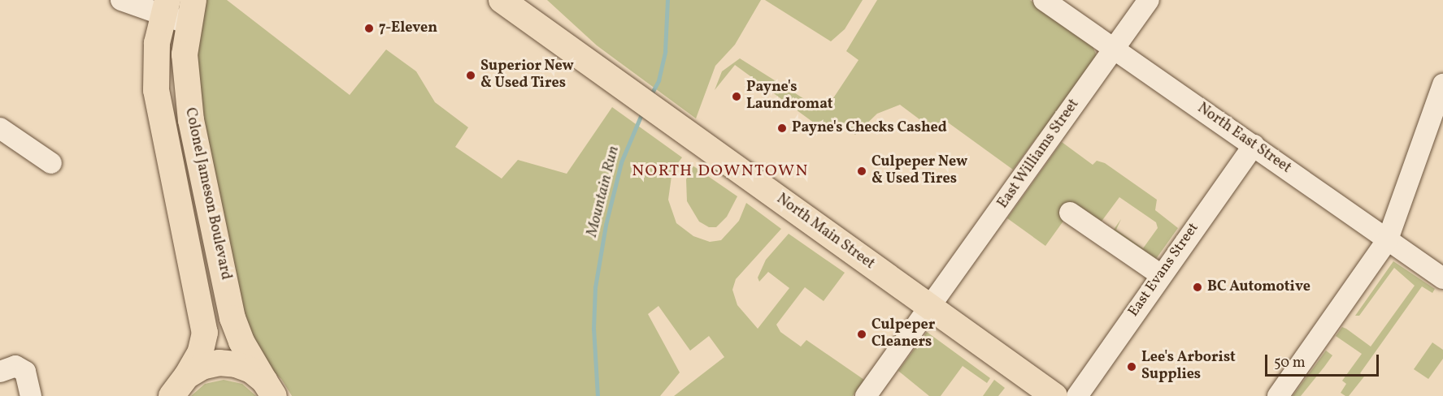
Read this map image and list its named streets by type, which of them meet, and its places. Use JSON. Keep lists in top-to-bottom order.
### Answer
{
  "streets": {
    "main road": ["Colonel Jameson Boulevard", "North Main Street"],
    "street": ["North East Street", "East Williams Street", "East Evans Street"]
  },
  "crossings": [
    ["North East Street", "East Williams Street"],
    ["North East Street", "East Evans Street"],
    ["East Williams Street", "North Main Street"]
  ],
  "districts": ["NORTH DOWNTOWN"],
  "water": ["Mountain Run"],
  "places": [
    "7-Eleven",
    "Superior New & Used Tires",
    "Payne's Laundromat",
    "Payne's Checks Cashed",
    "Culpeper New & Used Tires",
    "BC Automotive",
    "Culpeper Cleaners",
    "Lee's Arborist Supplies"
  ],
  "scale_bar": "50 m"
}
